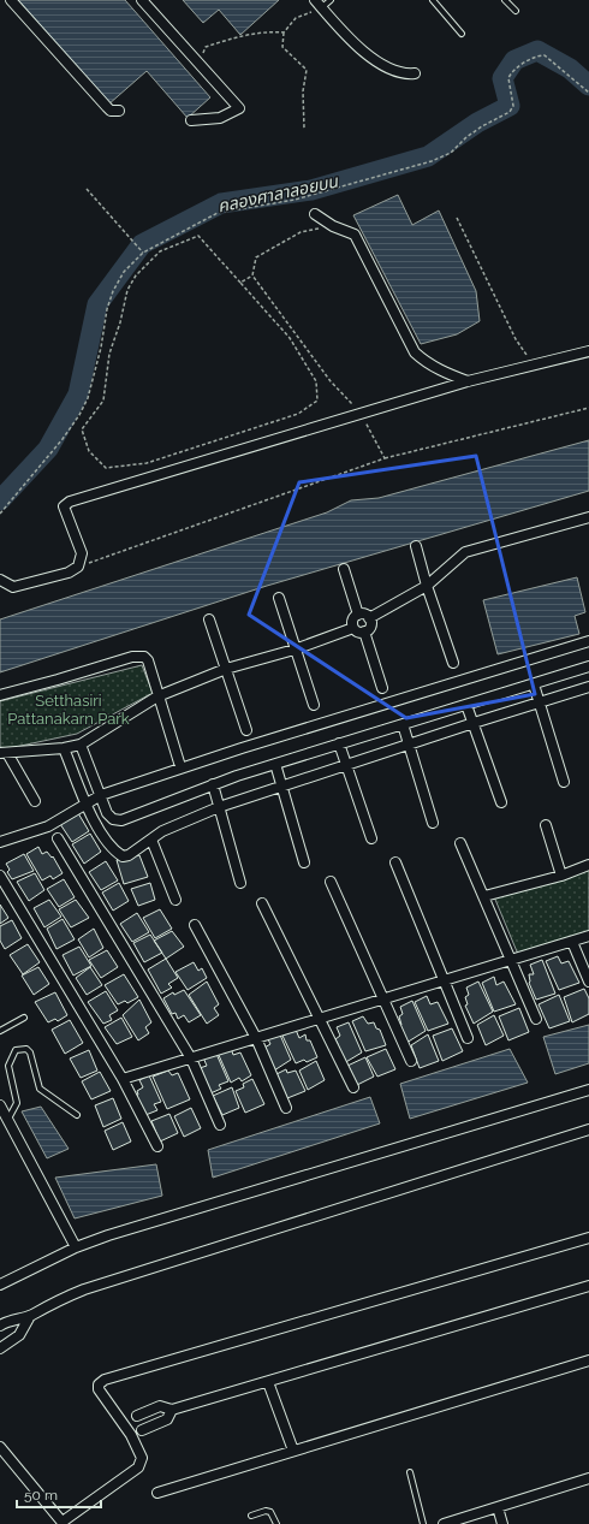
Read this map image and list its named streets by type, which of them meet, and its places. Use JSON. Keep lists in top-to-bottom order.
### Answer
{
  "water": ["คลองศาลาลอยบน"],
  "parks": ["Setthasiri Pattanakarn Park"],
  "scale_bar": "50 m"
}
